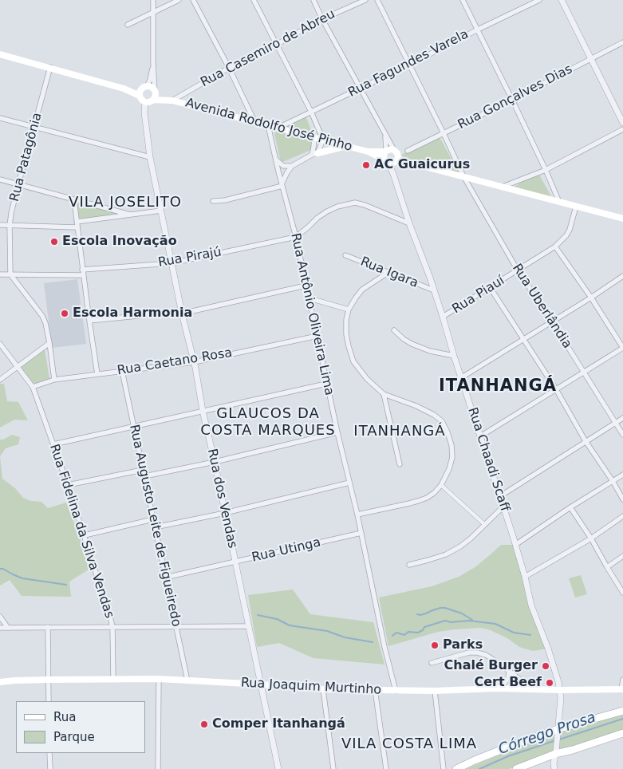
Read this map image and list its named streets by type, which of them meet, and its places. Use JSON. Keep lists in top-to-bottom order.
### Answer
{
  "streets": {
    "main road": ["Avenida Rodolfo José Pinho", "Rua Joaquim Murtinho"],
    "street": [
      "Rua Casemiro de Abreu",
      "Rua Fagundes Varela",
      "Rua Gonçalves Dias",
      "Rua Patagônia",
      "Rua Pirajú",
      "Rua Igara",
      "Rua Piauí",
      "Rua Uberlândia",
      "Rua Antônio Oliveira Lima",
      "Rua Caetano Rosa",
      "Rua Chaadi Scaff",
      "Rua dos Vendas",
      "Rua Augusto Leite de Figueiredo",
      "Rua Fidelina da Silva Vendas",
      "Rua Utinga"
    ]
  },
  "crossings": [
    ["Rua Casemiro de Abreu", "Avenida Rodolfo José Pinho"],
    ["Rua Fagundes Varela", "Avenida Rodolfo José Pinho"],
    ["Rua Fagundes Varela", "Rua Uberlândia"],
    ["Rua Gonçalves Dias", "Rua Uberlândia"],
    ["Avenida Rodolfo José Pinho", "Rua Antônio Oliveira Lima"],
    ["Avenida Rodolfo José Pinho", "Rua Chaadi Scaff"],
    ["Rua Pirajú", "Rua Antônio Oliveira Lima"],
    ["Rua Pirajú", "Rua dos Vendas"],
    ["Rua Igara", "Rua Chaadi Scaff"],
    ["Rua Piauí", "Rua Uberlândia"],
    ["Rua Piauí", "Rua Chaadi Scaff"],
    ["Rua Antônio Oliveira Lima", "Rua Caetano Rosa"],
    ["Rua Antônio Oliveira Lima", "Rua Utinga"],
    ["Rua Antônio Oliveira Lima", "Rua Joaquim Murtinho"],
    ["Rua Caetano Rosa", "Rua dos Vendas"],
    ["Rua Caetano Rosa", "Rua Augusto Leite de Figueiredo"],
    ["Rua Caetano Rosa", "Rua Fidelina da Silva Vendas"],
    ["Rua Chaadi Scaff", "Rua Joaquim Murtinho"],
    ["Rua dos Vendas", "Rua Utinga"],
    ["Rua dos Vendas", "Rua Joaquim Murtinho"],
    ["Rua Augusto Leite de Figueiredo", "Rua Utinga"],
    ["Rua Augusto Leite de Figueiredo", "Rua Joaquim Murtinho"],
    ["Rua Fidelina da Silva Vendas", "Rua Joaquim Murtinho"]
  ],
  "districts": [
    "VILA JOSELITO",
    "ITANHANGÁ",
    "GLAUCOS DA COSTA MARQUES",
    "ITANHANGÁ",
    "VILA COSTA LIMA"
  ],
  "water": ["Córrego Prosa"],
  "places": [
    "AC Guaicurus",
    "Escola Inovação",
    "Escola Harmonia",
    "Parks",
    "Chalé Burger",
    "Cert Beef",
    "Comper Itanhangá"
  ],
  "legend": ["Rua", "Parque"]
}
